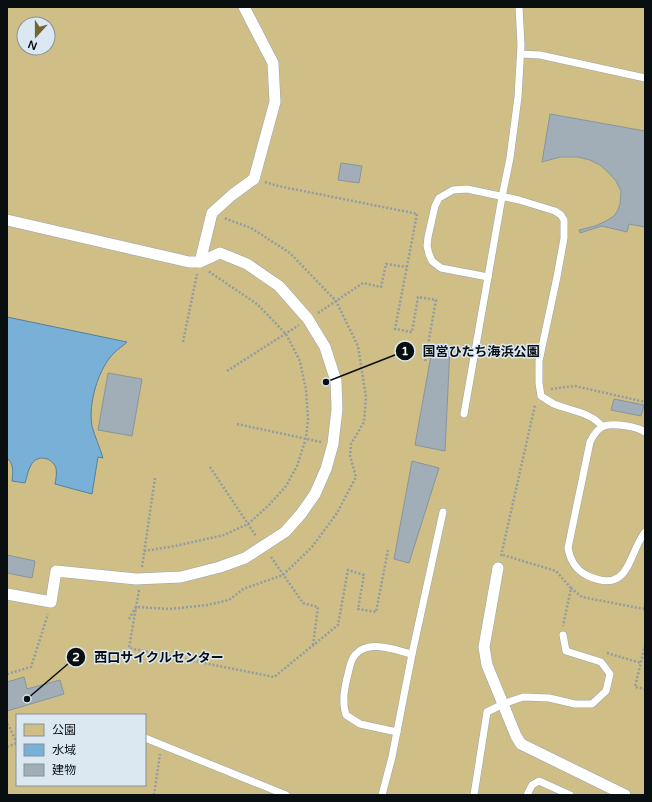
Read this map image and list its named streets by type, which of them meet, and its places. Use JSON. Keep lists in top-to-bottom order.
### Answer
{
  "places": ["国営ひたち海浜公園", "西口サイクルセンター"],
  "legend": ["公園", "水域", "建物"],
  "north": "bottom"
}
